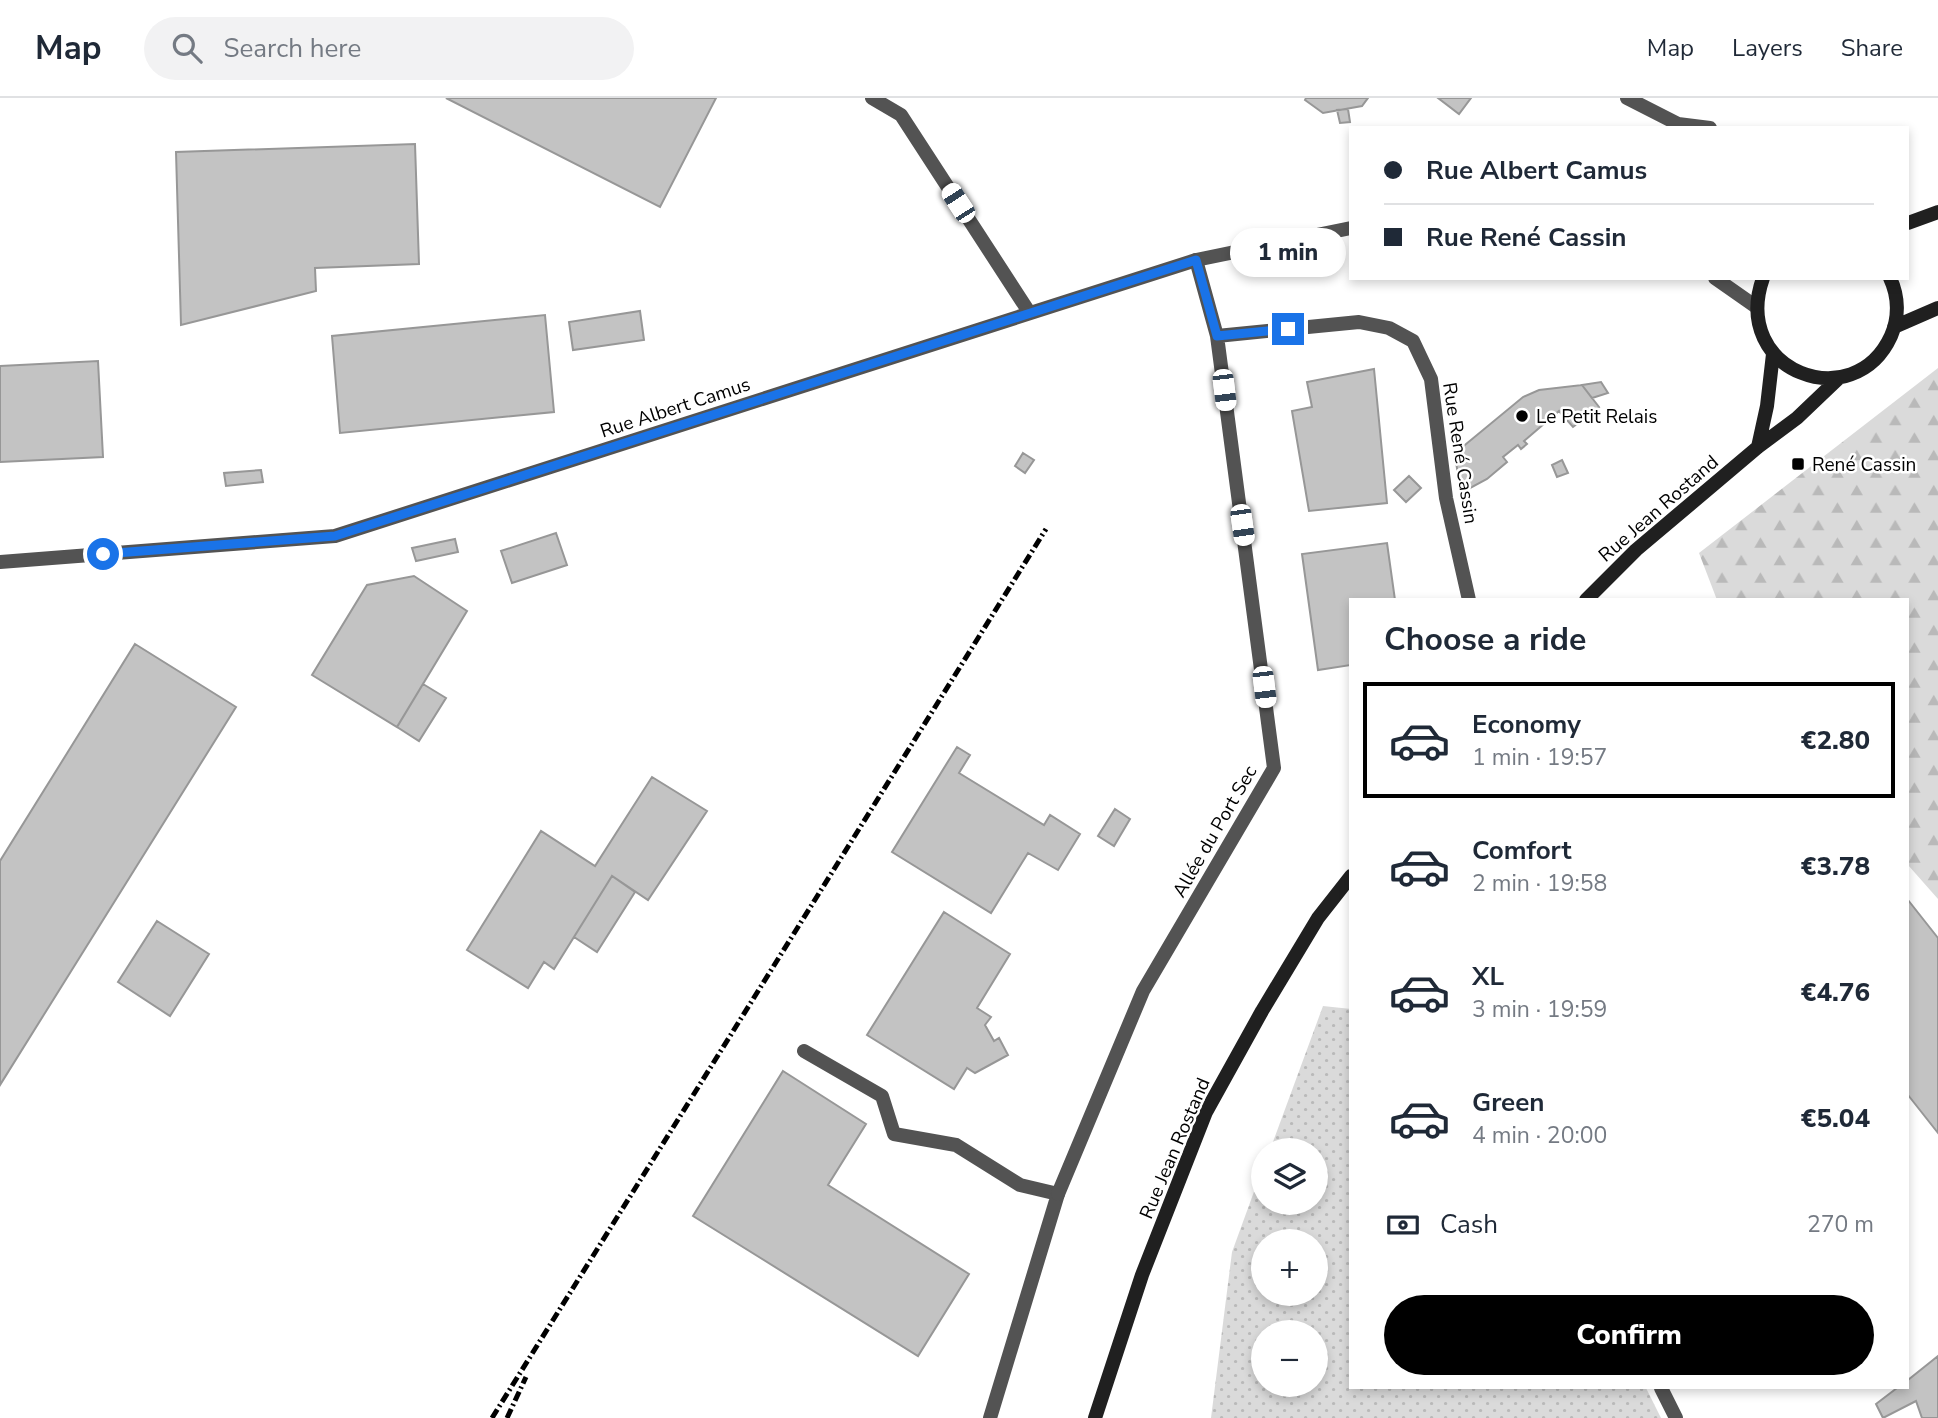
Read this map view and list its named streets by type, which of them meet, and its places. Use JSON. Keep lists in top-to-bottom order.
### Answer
{
  "streets": {
    "main road": ["Rue Jean Rostand"],
    "street": ["Rue Albert Camus", "Rue René Cassin", "Allée du Port Sec"]
  },
  "crossings": [
    ["Rue René Cassin", "Allée du Port Sec"]
  ],
  "places": {
    "other": ["Le Petit Relais"],
    "transit": ["René Cassin"]
  },
  "page": {
    "header": "Map",
    "search": "Search here",
    "nav": ["Map", "Layers", "Share"],
    "banner": ["Rue Albert Camus", "Rue René Cassin"],
    "bubble": "1 min",
    "heading": "Choose a ride",
    "list": [
      {
        "name": "Economy",
        "note": "1 min · 19:57",
        "value": "€2.80"
      },
      {
        "name": "Comfort",
        "note": "2 min · 19:58",
        "value": "€3.78"
      },
      {
        "name": "XL",
        "note": "3 min · 19:59",
        "value": "€4.76"
      },
      {
        "name": "Green",
        "note": "4 min · 20:00",
        "value": "€5.04"
      }
    ],
    "map_buttons": ["+", "−"],
    "pay": ["Cash", "270 m"],
    "buttons": "Confirm"
  }
}
